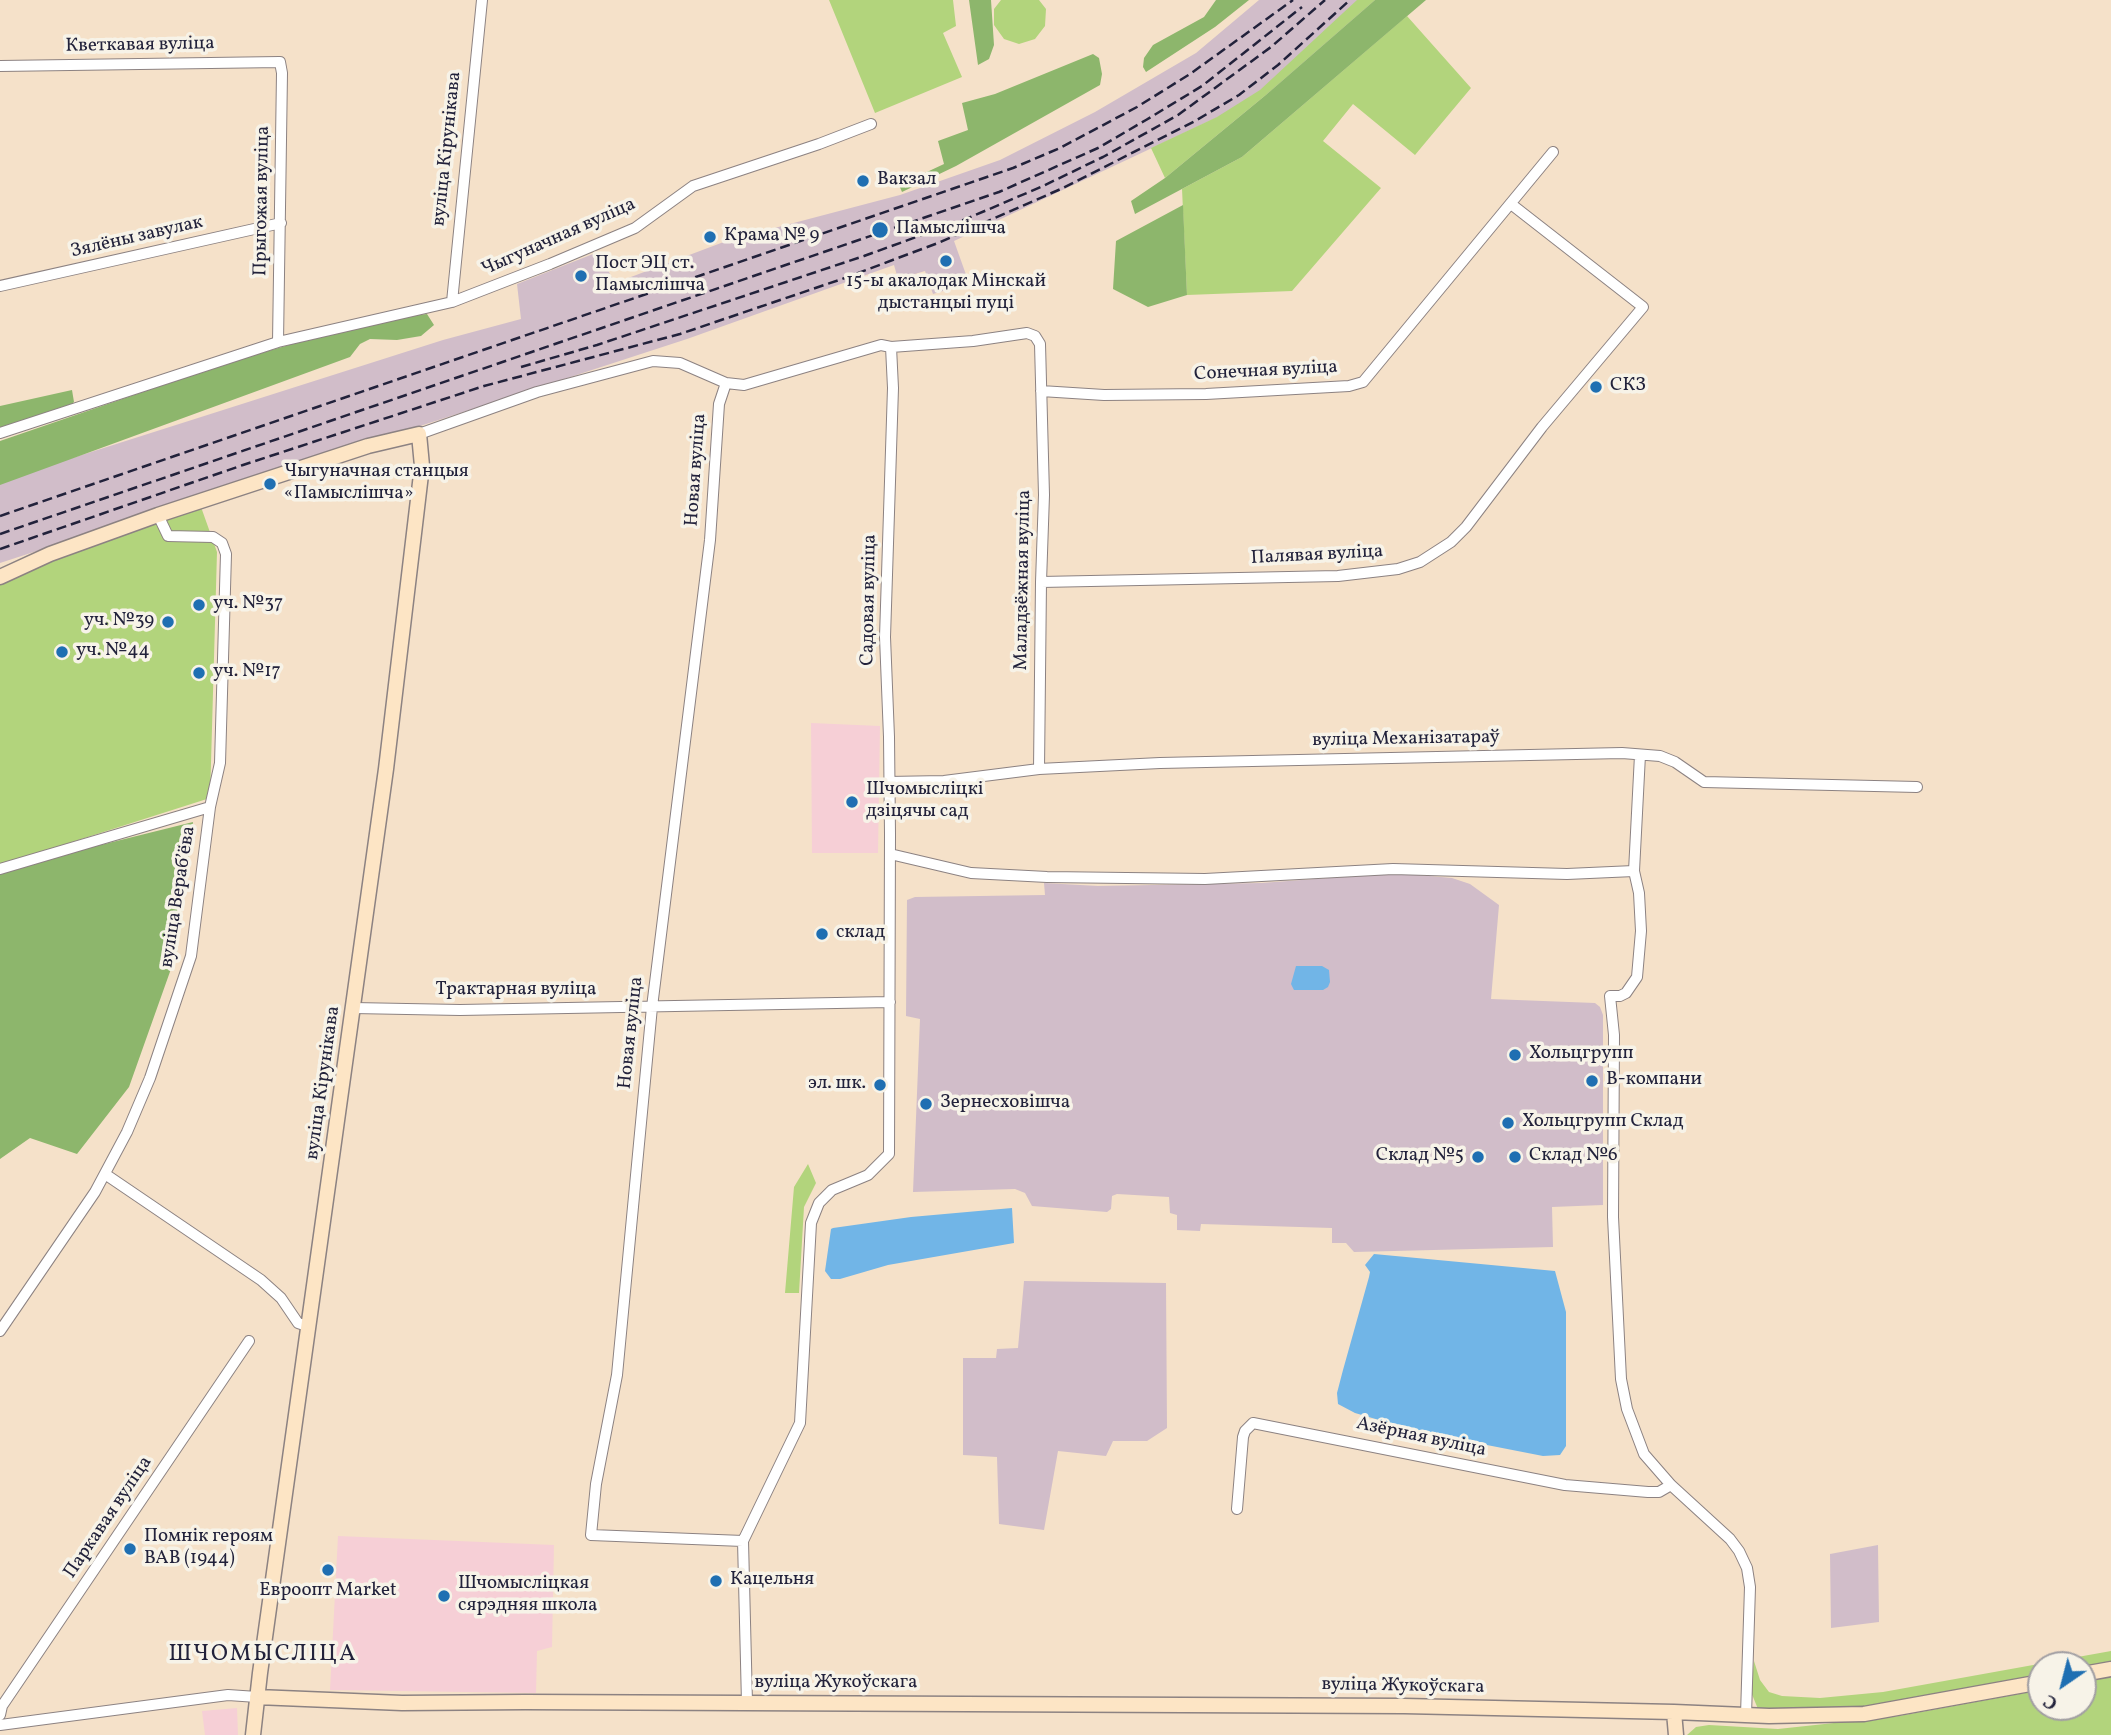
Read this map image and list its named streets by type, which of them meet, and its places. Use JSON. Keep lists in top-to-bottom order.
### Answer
{
  "streets": {
    "street": [
      "Кветкавая вуліца",
      "вуліца Кірунікава",
      "Прыгожая вуліца",
      "Зялёны завулак",
      "Чыгуначная вуліца",
      "Сонечная вуліца",
      "Новая вуліца",
      "Палявая вуліца",
      "Маладзёжная вуліца",
      "Садовая вуліца",
      "вуліца Механізатараў",
      "вуліца Верабʼёва",
      "Трактарная вуліца",
      "Азёрная вуліца",
      "Паркавая вуліца",
      "вуліца Жукоўскага"
    ]
  },
  "crossings": [
    ["Кветкавая вуліца", "Прыгожая вуліца"],
    ["вуліца Кірунікава", "Чыгуначная вуліца"],
    ["вуліца Кірунікава", "Трактарная вуліца"],
    ["вуліца Кірунікава", "вуліца Жукоўскага"],
    ["Прыгожая вуліца", "Зялёны завулак"],
    ["Прыгожая вуліца", "Чыгуначная вуліца"],
    ["Сонечная вуліца", "Палявая вуліца"],
    ["Сонечная вуліца", "Маладзёжная вуліца"],
    ["Новая вуліца", "Садовая вуліца"],
    ["Новая вуліца", "Трактарная вуліца"],
    ["Палявая вуліца", "Маладзёжная вуліца"],
    ["Маладзёжная вуліца", "Садовая вуліца"],
    ["Маладзёжная вуліца", "вуліца Механізатараў"],
    ["Садовая вуліца", "вуліца Механізатараў"],
    ["Садовая вуліца", "Трактарная вуліца"]
  ],
  "districts": ["ШЧОМЫСЛІЦА"],
  "places": [
    "Вакзал",
    "Памыслішча",
    "Крама № 9",
    "15-ы акалодак Мінскай дыстанцыі пуці",
    "Пост ЭЦ ст. Памыслішча",
    "СКЗ",
    "Чыгуначная станцыя «Памыслішча»",
    "уч. №37",
    "уч. №39",
    "уч. №44",
    "уч. №17",
    "Шчомысліцкі дзіцячы сад",
    "склад",
    "Хольцгрупп",
    "В-компани",
    "эл. шк.",
    "Зернесховішча",
    "Хольцгрупп Склад",
    "Склад №5",
    "Склад №6",
    "Помнік героям ВАВ (1944)",
    "Евроопт Market",
    "Кацельня",
    "Шчомысліцкая сярэдняя школа"
  ],
  "north": "bottom left"
}
